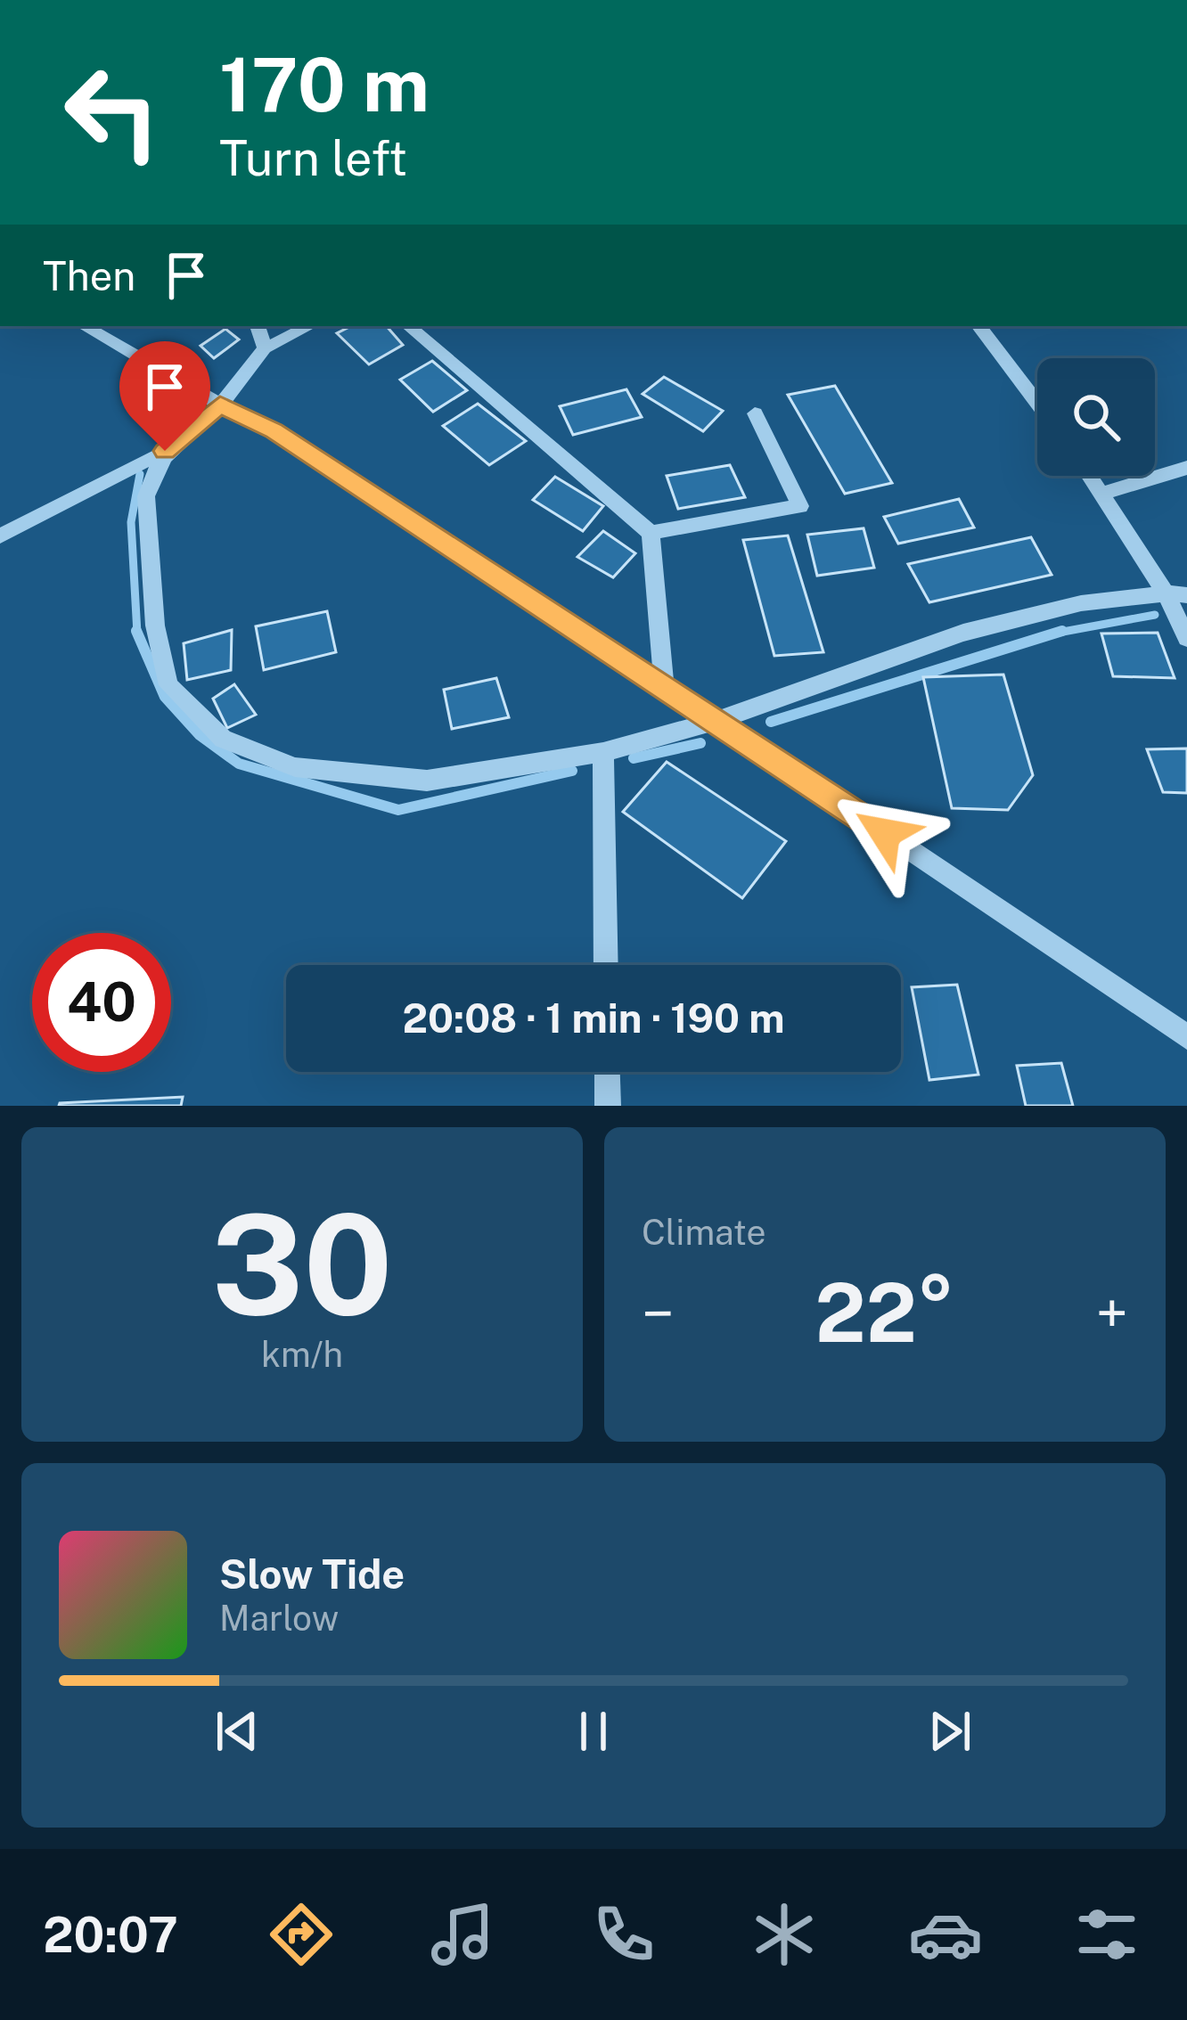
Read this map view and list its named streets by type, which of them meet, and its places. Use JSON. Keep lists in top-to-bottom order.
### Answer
{
  "page": {
    "turn": ["170 m", "Turn left"],
    "then": "Then",
    "limit": "40",
    "trip": "20:08 · 1 min · 190 m",
    "tile": [
      ["30", "km/h"],
      "Climate"
    ],
    "heat": ["−", "22°", "+"],
    "song": ["Slow Tide", "Marlow"],
    "tabs": "20:07"
  }
}
